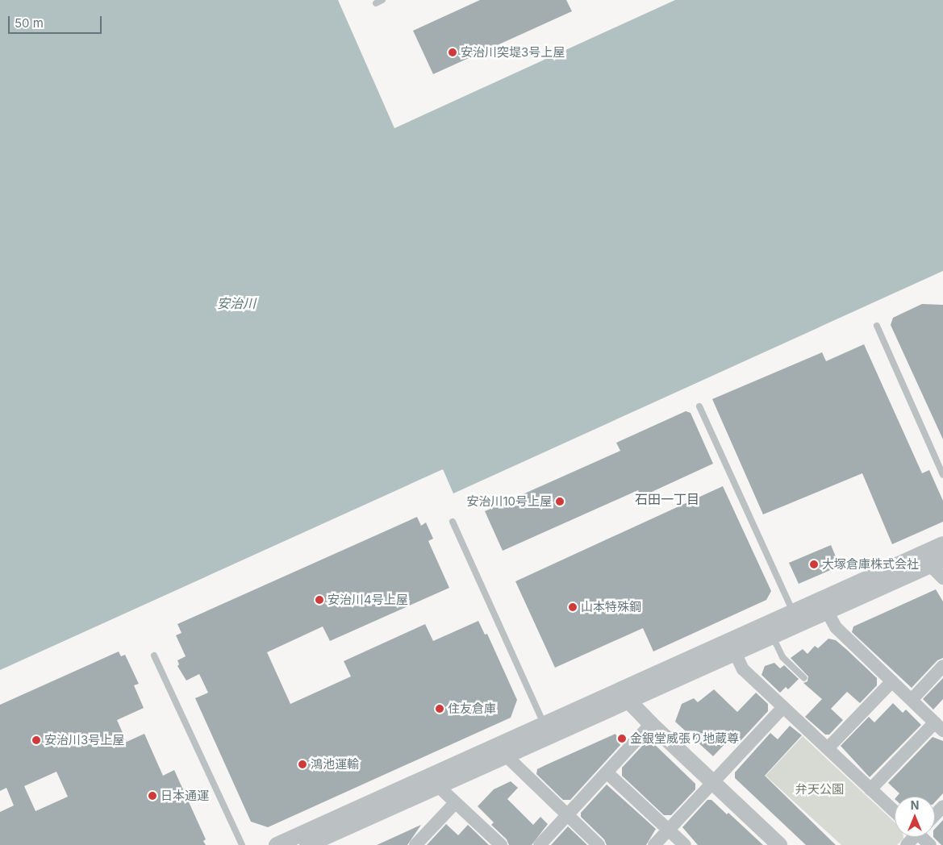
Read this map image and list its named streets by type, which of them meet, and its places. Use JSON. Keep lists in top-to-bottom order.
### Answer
{
  "districts": ["石田一丁目"],
  "water": ["安治川"],
  "parks": ["弁天公園"],
  "places": [
    "安治川突堤3号上屋",
    "安治川10号上屋",
    "大塚倉庫株式会社",
    "安治川4号上屋",
    "山本特殊鋼",
    "住友倉庫",
    "金銀堂威張り地蔵尊",
    "安治川3号上屋",
    "鴻池運輸",
    "日本通運"
  ],
  "scale_bar": "50 m",
  "north": "top"
}
